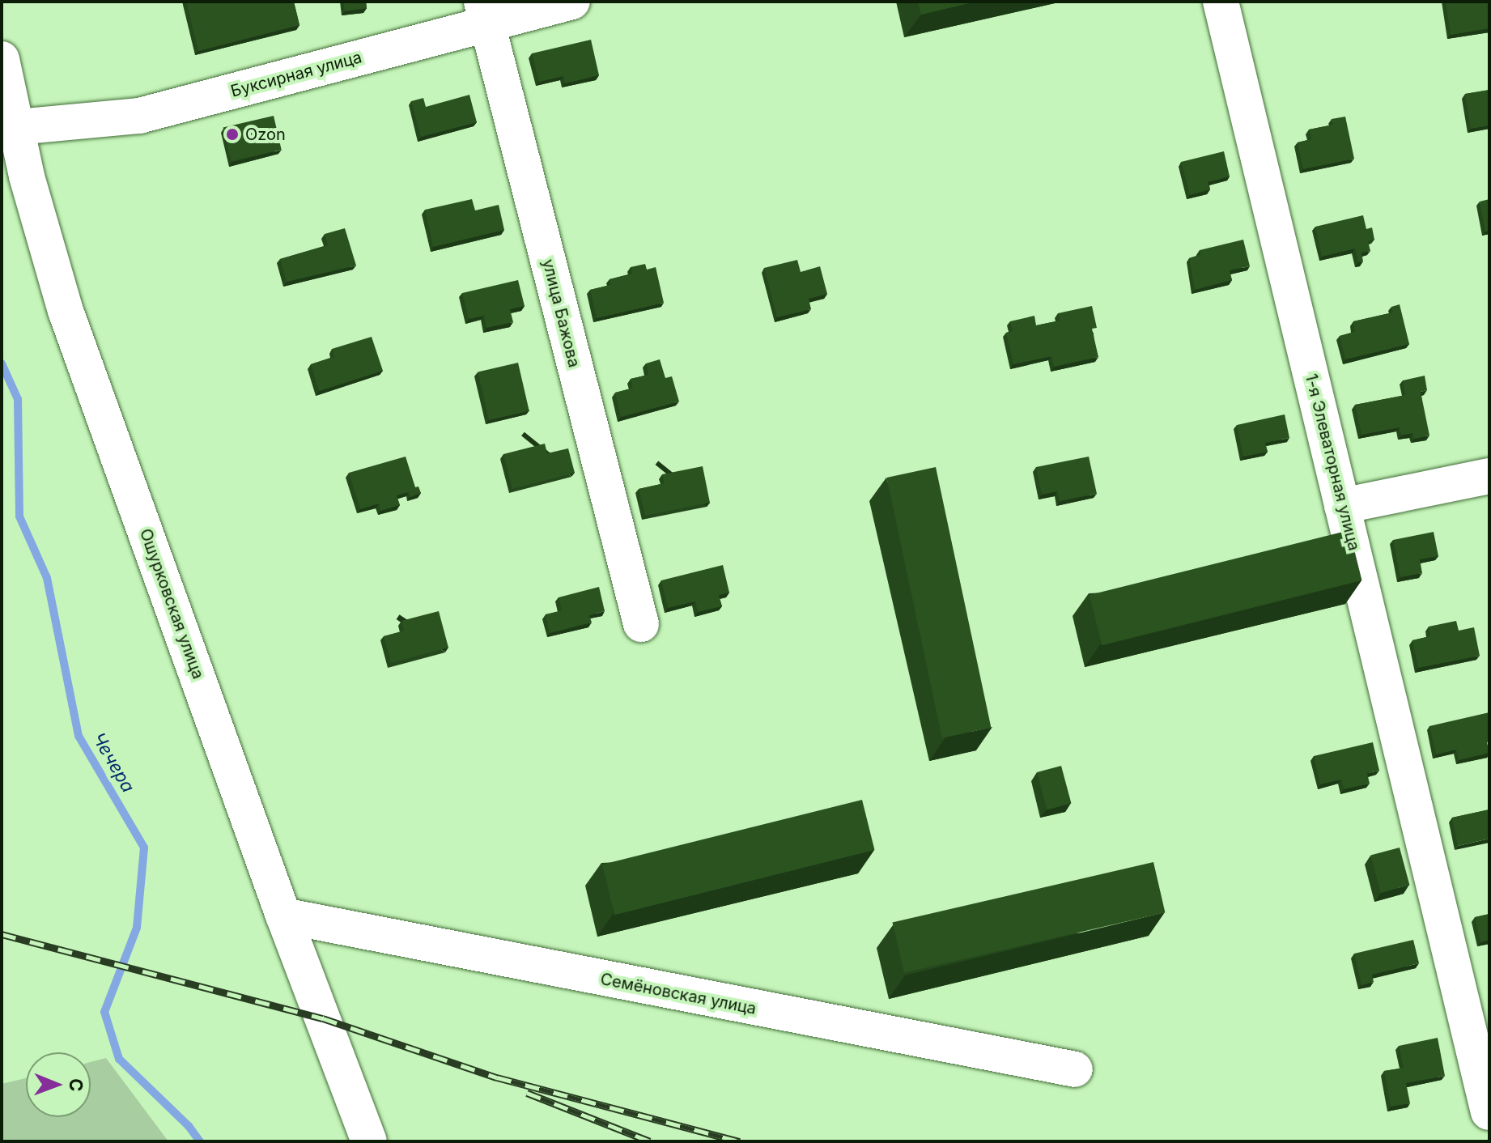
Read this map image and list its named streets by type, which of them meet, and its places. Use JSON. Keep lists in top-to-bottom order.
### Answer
{
  "streets": {
    "street": [
      "Буксирная улица",
      "улица Бажова",
      "1-я Элеваторная улица",
      "Ошурковская улица",
      "Семёновская улица"
    ]
  },
  "crossings": [
    ["Буксирная улица", "улица Бажова"],
    ["Буксирная улица", "Ошурковская улица"],
    ["Ошурковская улица", "Семёновская улица"]
  ],
  "water": ["Чечера"],
  "places": ["Ozon"],
  "north": "right"
}
